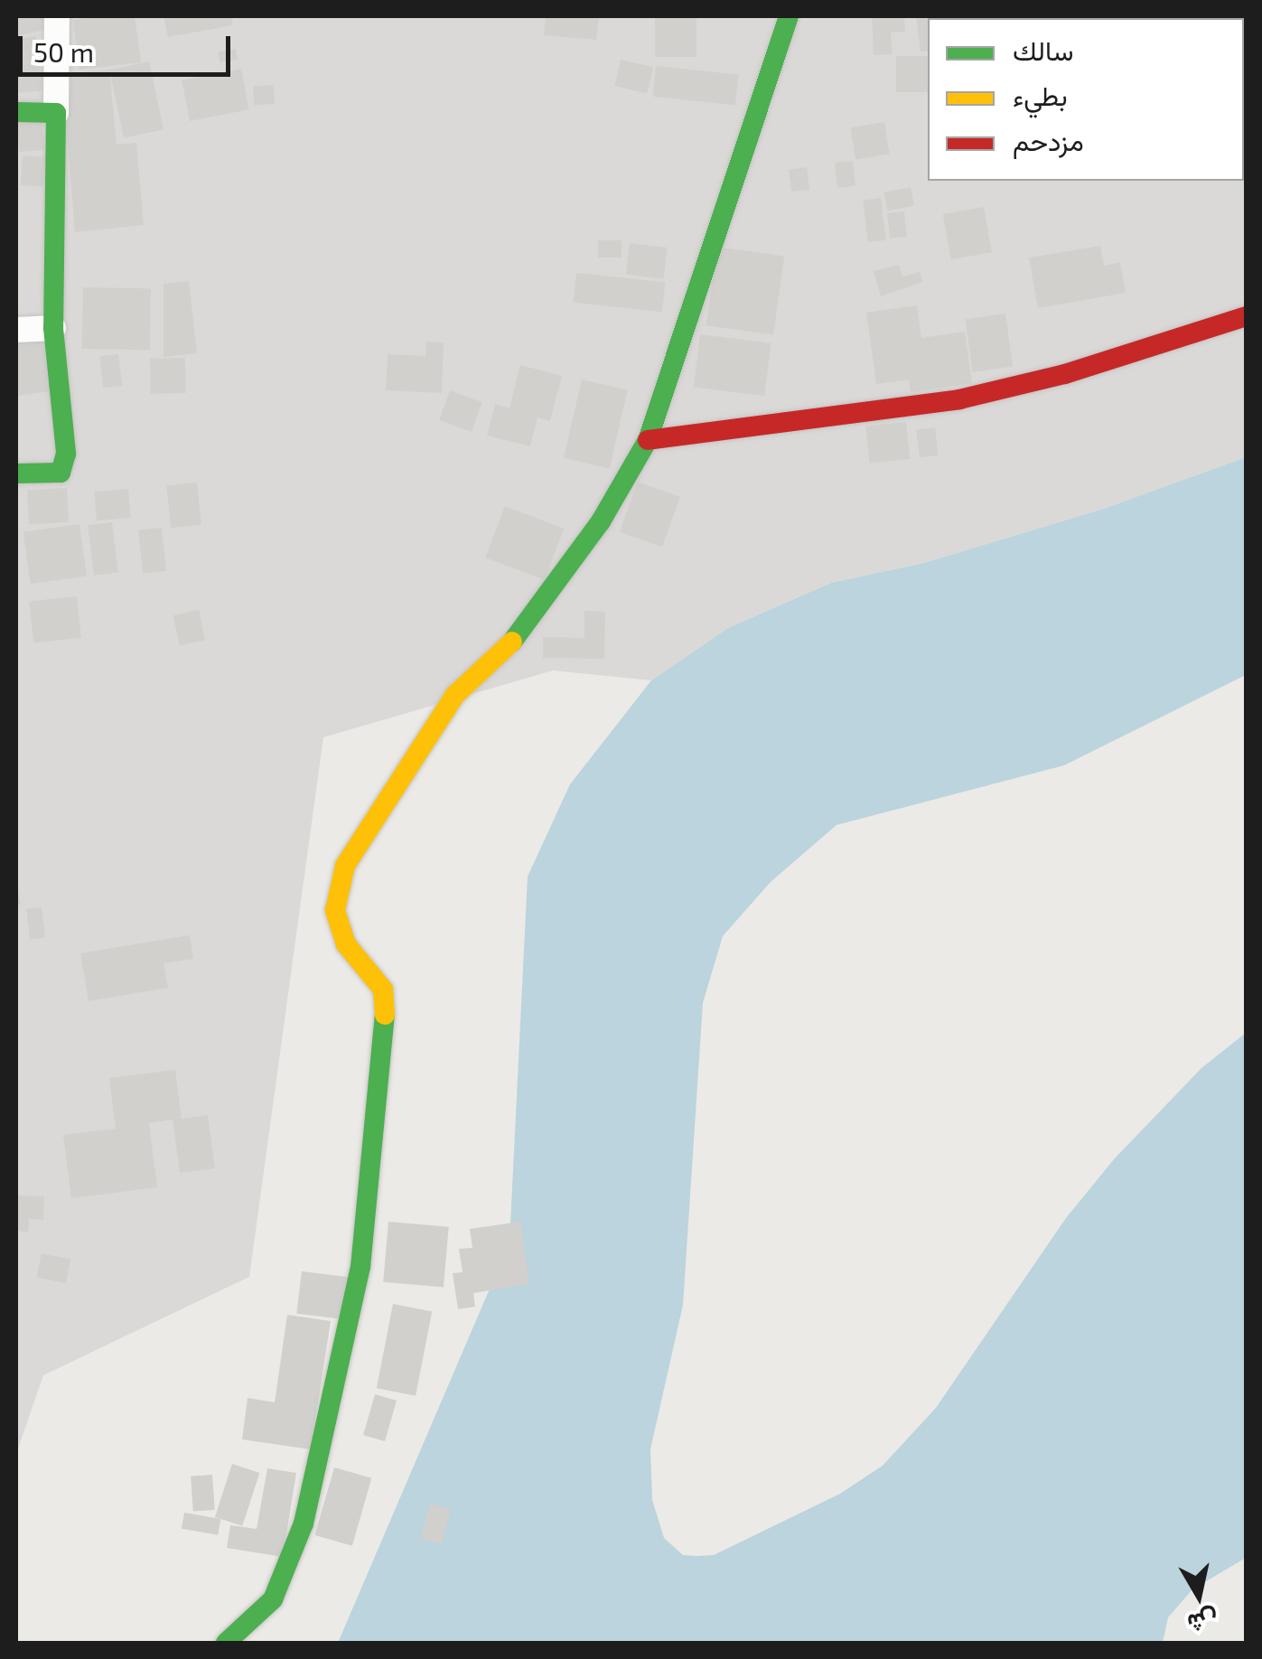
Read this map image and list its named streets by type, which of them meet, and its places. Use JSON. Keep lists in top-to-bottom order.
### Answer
{
  "legend": ["سالك", "بطيء", "مزدحم"],
  "scale_bar": "50 m",
  "north": "bottom"
}
